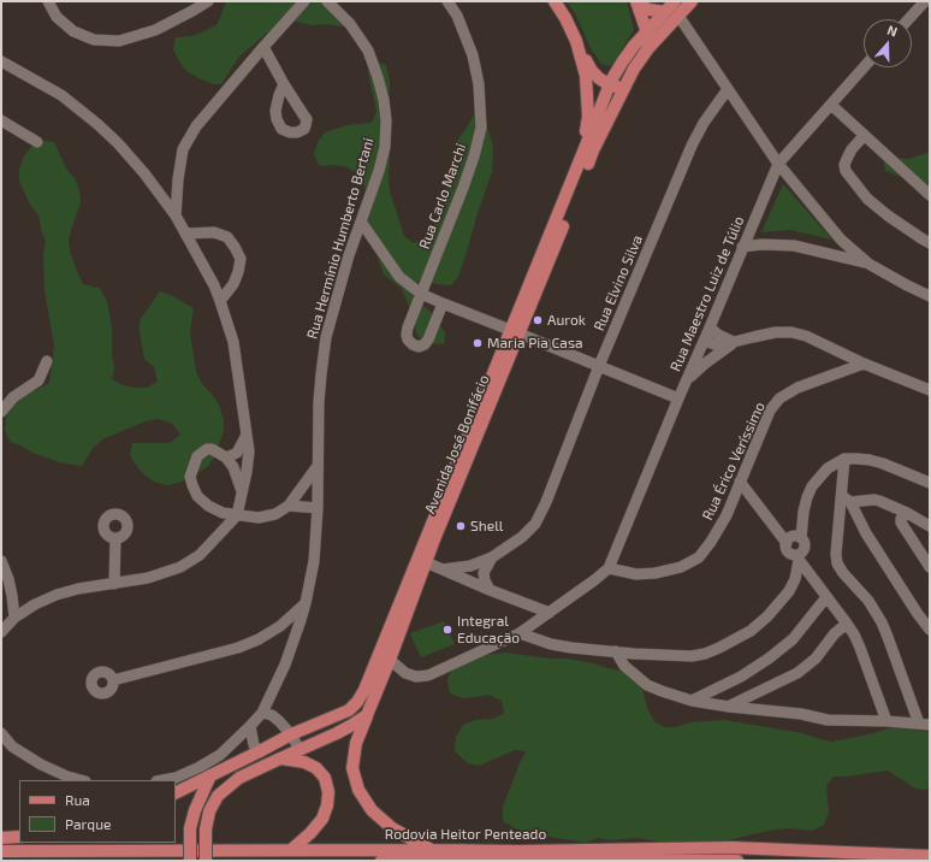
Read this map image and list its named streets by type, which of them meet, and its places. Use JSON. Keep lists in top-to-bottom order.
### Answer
{
  "streets": {
    "main road": ["Avenida José Bonifácio", "Rodovia Heitor Penteado"],
    "street": [
      "Rua Carlo Marchi",
      "Rua Hermínio Humberto Bertani",
      "Rua Elvino Silva",
      "Rua Maestro Luiz de Túlio",
      "Rua Érico Veríssimo"
    ]
  },
  "crossings": [
    ["Rua Maestro Luiz de Túlio", "Rua Érico Veríssimo"],
    ["Avenida José Bonifácio", "Rodovia Heitor Penteado"]
  ],
  "places": [
    "Aurok",
    "Maria Pia Casa",
    "Shell",
    "Integral Educação"
  ],
  "legend": ["Rua", "Parque"],
  "north": "top"
}
